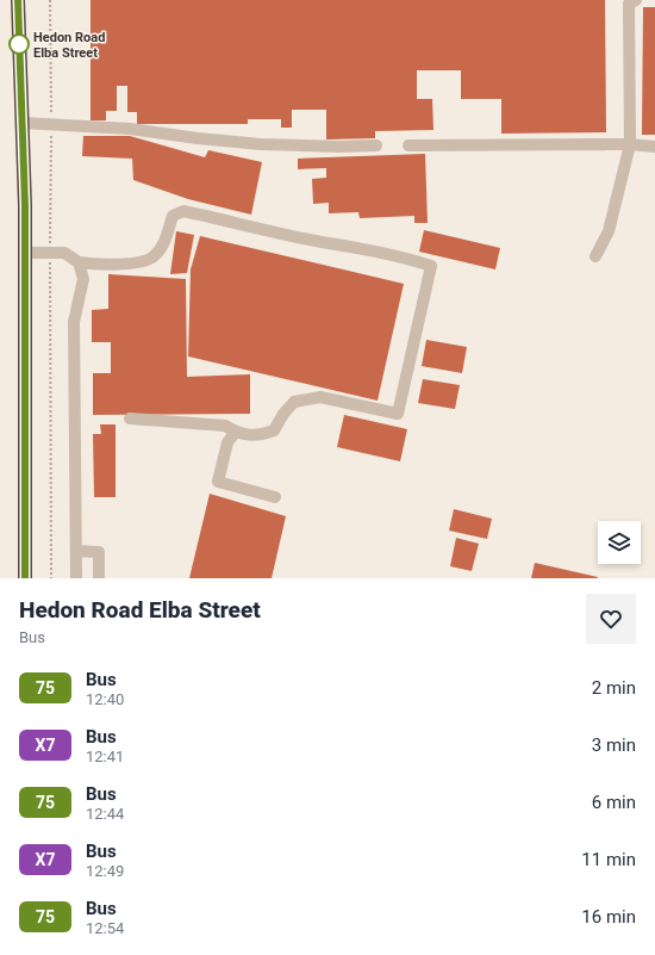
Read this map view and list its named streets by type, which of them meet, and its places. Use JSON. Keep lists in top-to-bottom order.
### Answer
{
  "places": ["Hedon Road Elba Street"],
  "lines": ["bus line 75"],
  "page": {
    "heading": ["Hedon Road Elba Street", "Bus"],
    "list": [
      {
        "mark": "75",
        "name": "Bus",
        "note": "12:40",
        "value": "2 min"
      },
      {
        "mark": "X7",
        "name": "Bus",
        "note": "12:41",
        "value": "3 min"
      },
      {
        "mark": "75",
        "name": "Bus",
        "note": "12:44",
        "value": "6 min"
      },
      {
        "mark": "X7",
        "name": "Bus",
        "note": "12:49",
        "value": "11 min"
      },
      {
        "mark": "75",
        "name": "Bus",
        "note": "12:54",
        "value": "16 min"
      }
    ]
  }
}
